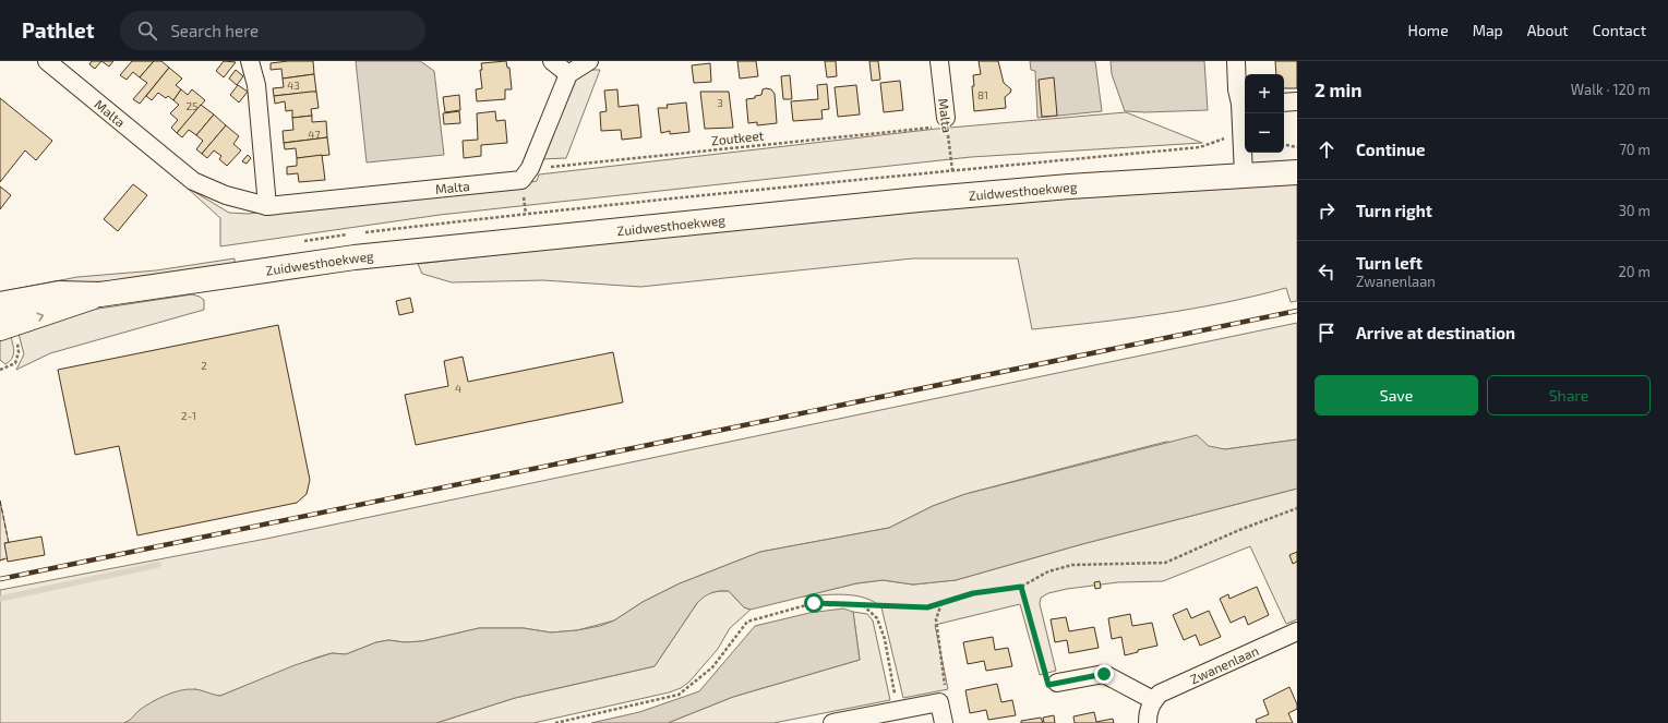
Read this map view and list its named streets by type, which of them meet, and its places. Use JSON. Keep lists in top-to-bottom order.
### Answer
{
  "streets": {
    "main road": ["Zuidwesthoekweg"],
    "street": ["Malta", "Zwanenlaan"],
    "path": ["Zoutkeet"]
  },
  "crossings": [
    ["Malta", "Zoutkeet"]
  ],
  "house_numbers": [
    "43",
    "81",
    "3",
    "25",
    "47",
    "2",
    "4",
    "2-1"
  ],
  "page": {
    "header": "Pathlet",
    "search": "Search here",
    "nav": [
      "Home",
      "Map",
      "About",
      "Contact"
    ],
    "heading": ["2 min", "Walk · 120 m"],
    "map_buttons": ["+", "−"],
    "list": [
      ["Continue", "70 m"],
      ["Turn right", "30 m"],
      ["Turn left", "Zwanenlaan", "20 m"],
      "Arrive at destination"
    ],
    "buttons": ["Save", "Share"]
  }
}
